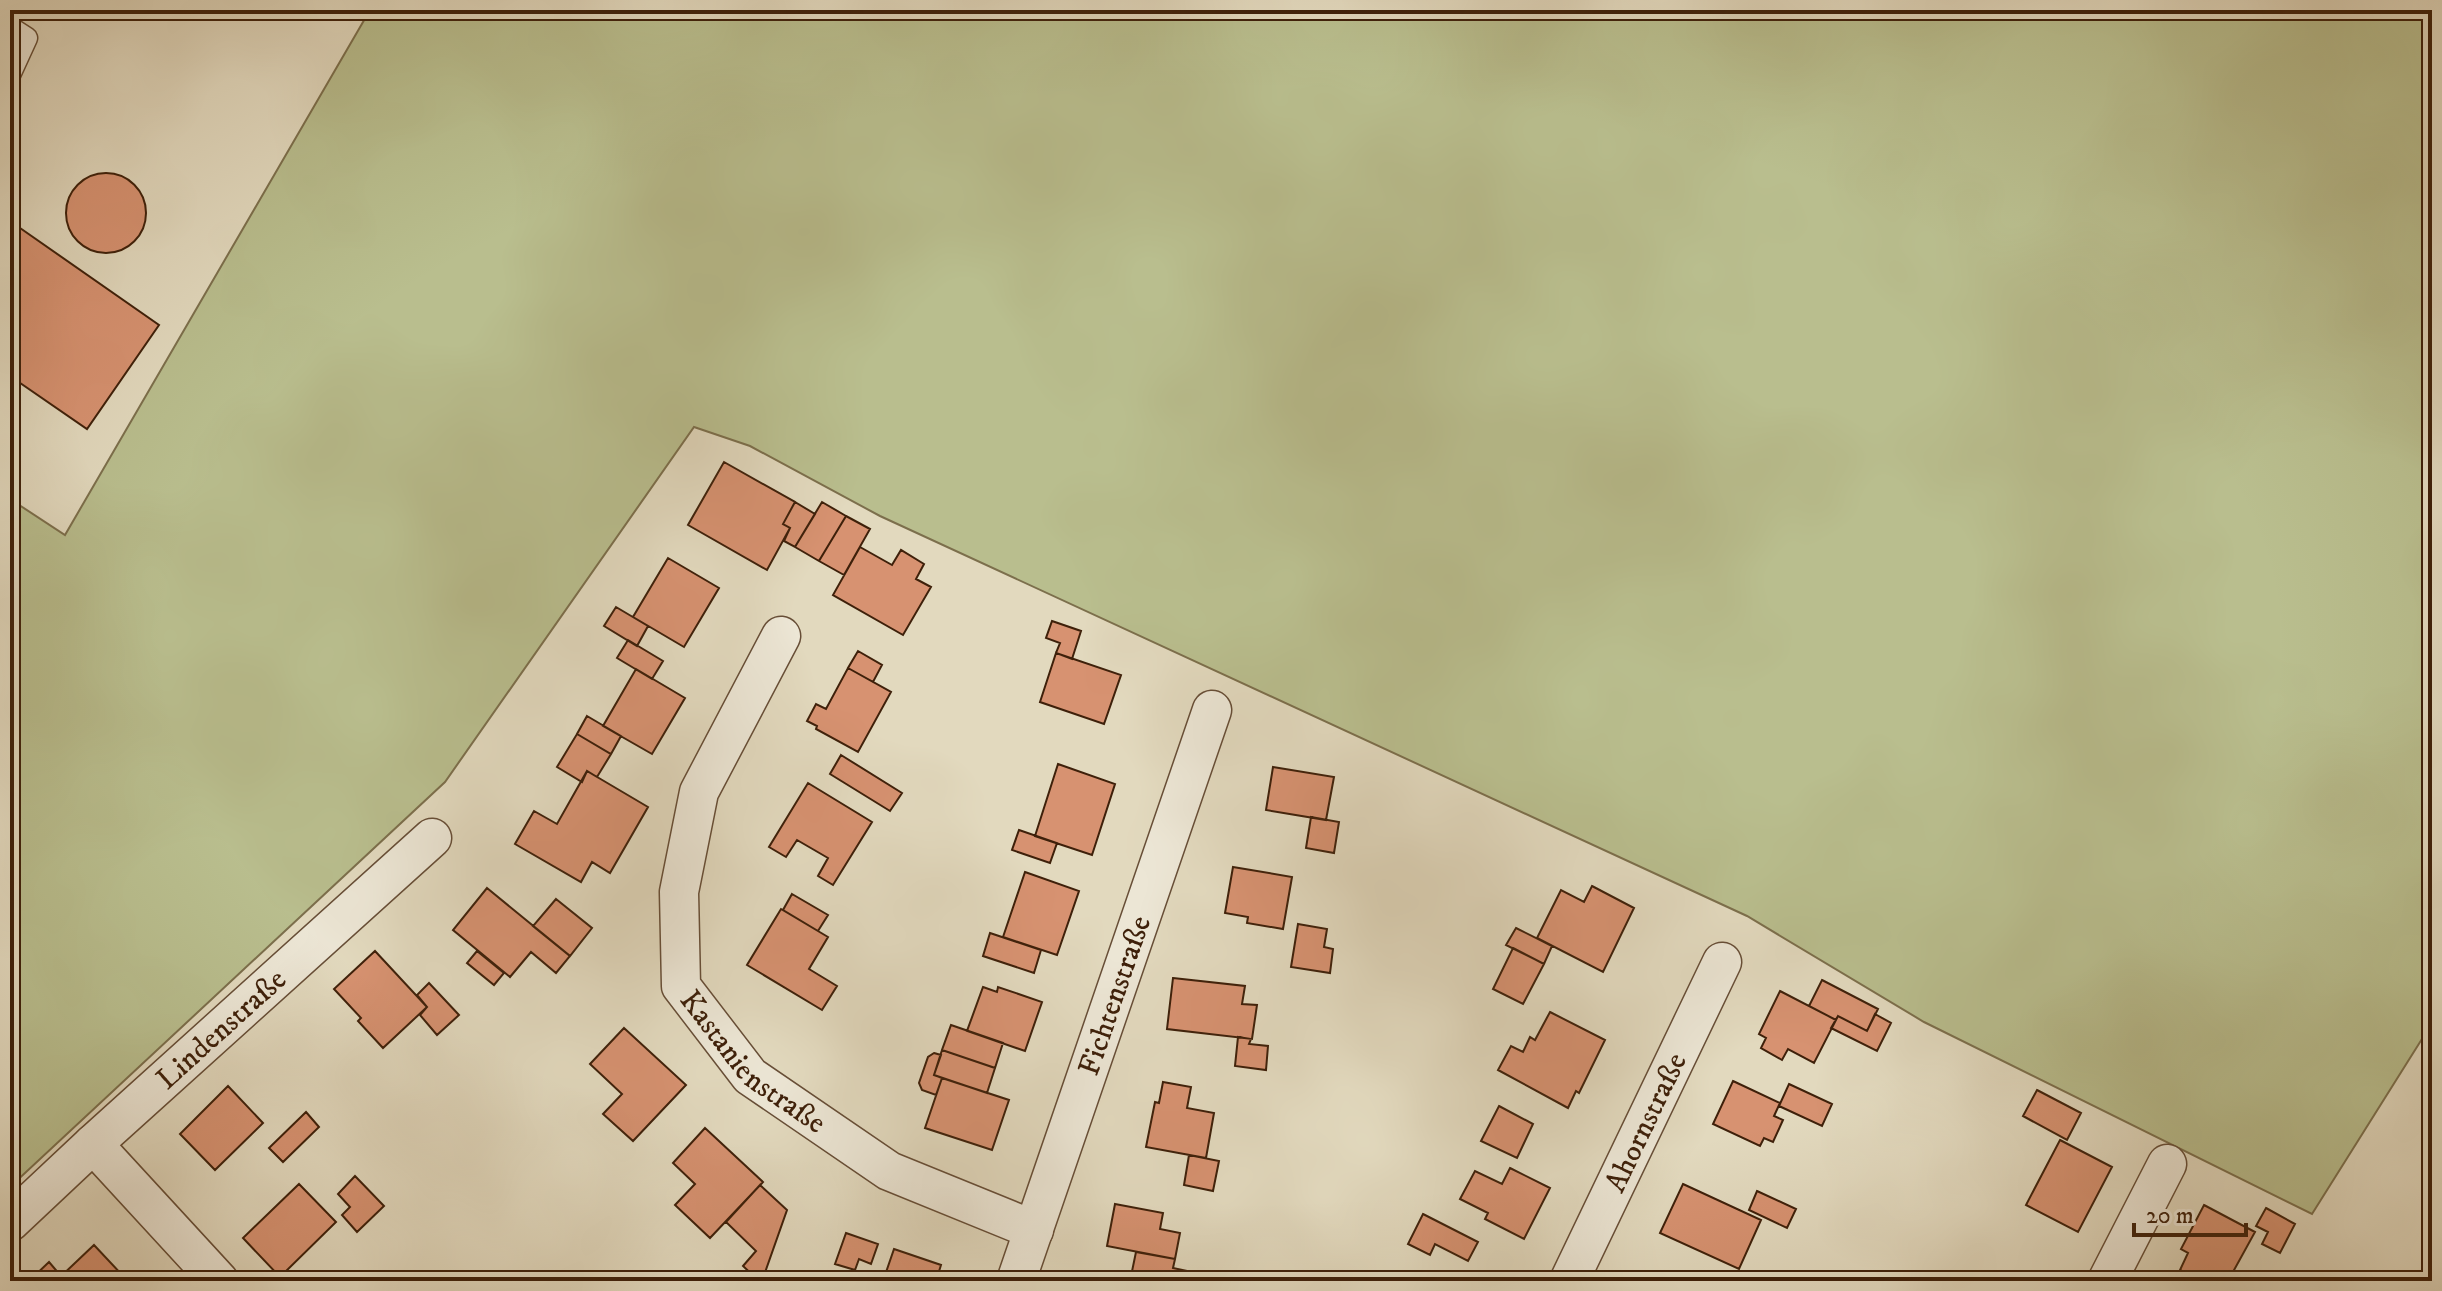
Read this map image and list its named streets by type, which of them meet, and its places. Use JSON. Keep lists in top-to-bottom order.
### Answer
{
  "streets": {
    "street": [
      "Fichtenstraße",
      "Lindenstraße",
      "Kastanienstraße",
      "Ahornstraße"
    ]
  },
  "crossings": [
    ["Fichtenstraße", "Kastanienstraße"]
  ],
  "scale_bar": "20 m"
}
